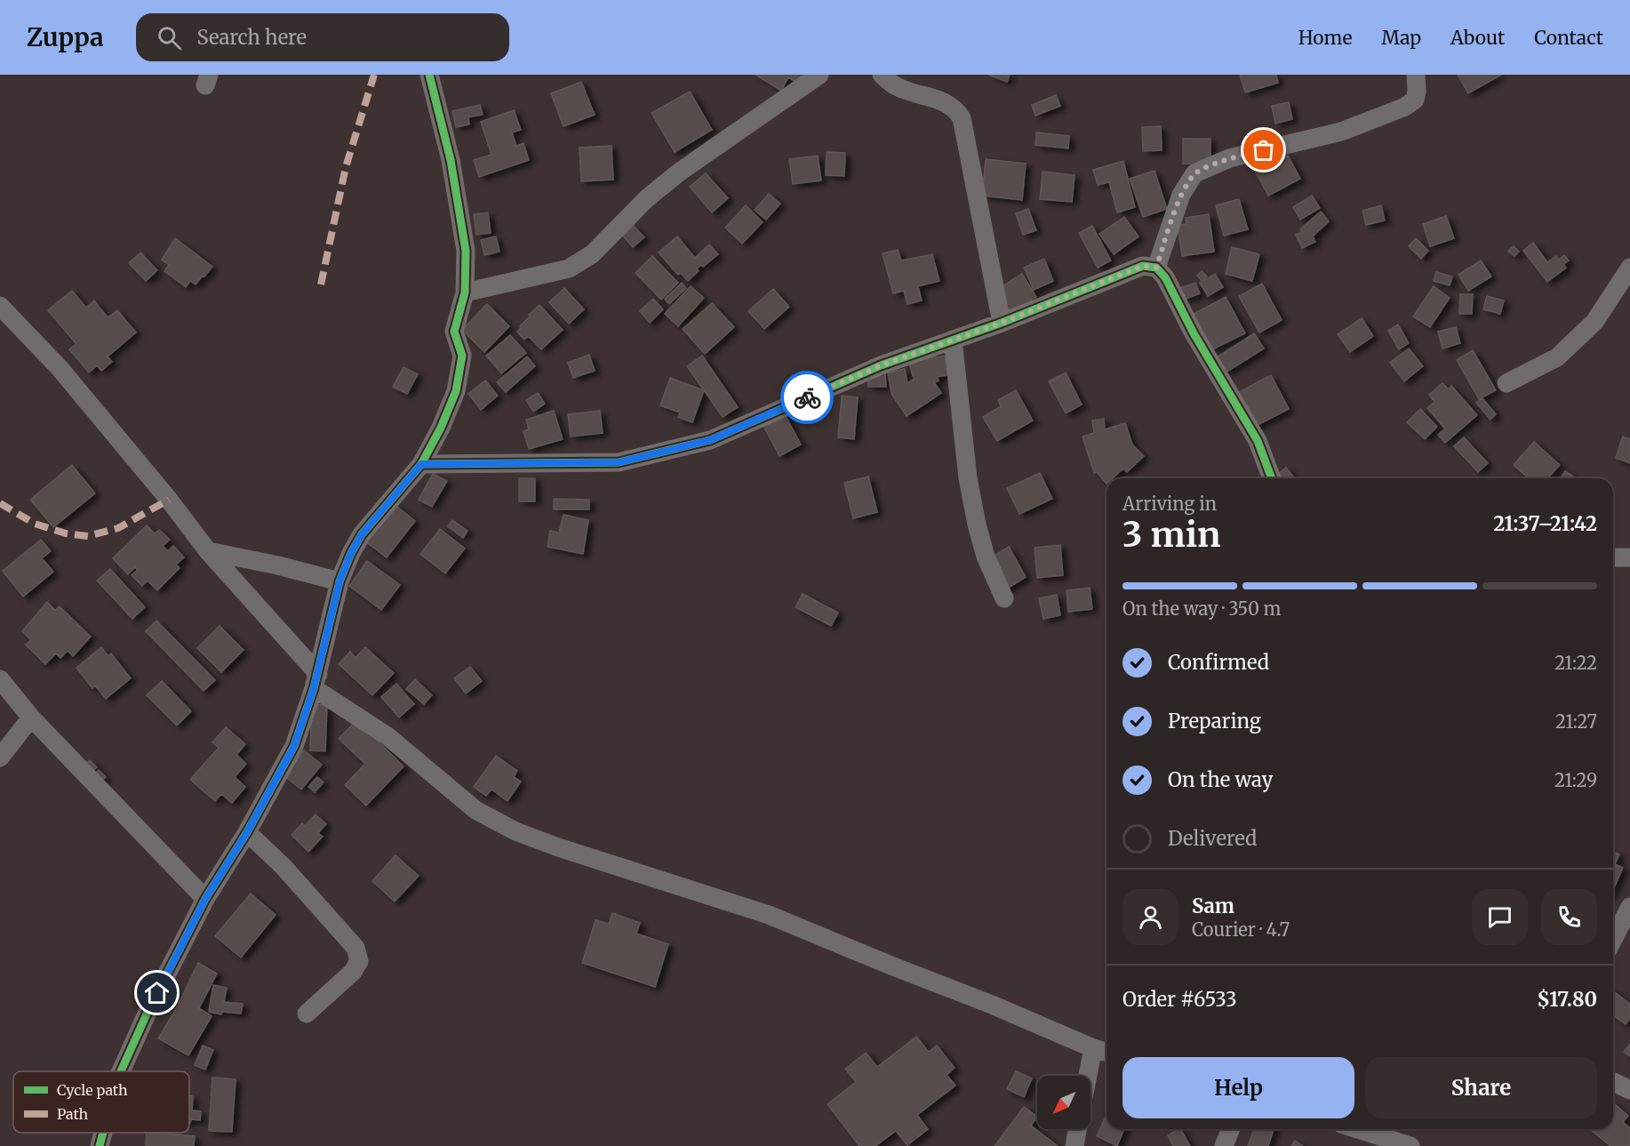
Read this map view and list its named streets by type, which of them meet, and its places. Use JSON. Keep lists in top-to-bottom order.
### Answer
{
  "legend": ["Cycle path", "Path"],
  "north": "bottom left",
  "page": {
    "header": "Zuppa",
    "search": "Search here",
    "nav": [
      "Home",
      "Map",
      "About",
      "Contact"
    ],
    "heading": ["3 min", "Arriving in", "21:37–21:42"],
    "panel": [
      "Sam",
      "Courier · 4.7",
      "Order #6533",
      "$17.80"
    ],
    "bar": "On the way · 350 m",
    "list": [
      ["Confirmed", "21:22"],
      ["Preparing", "21:27"],
      ["On the way", "21:29"],
      "Delivered"
    ],
    "buttons": ["Help", "Share"]
  }
}
